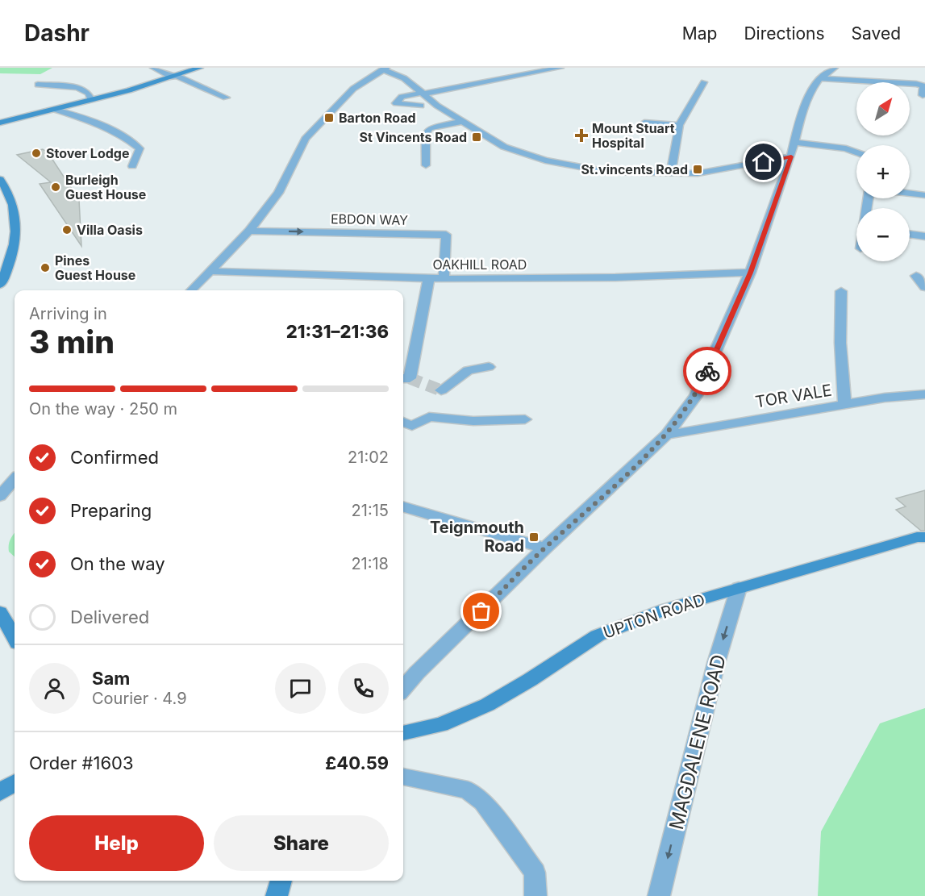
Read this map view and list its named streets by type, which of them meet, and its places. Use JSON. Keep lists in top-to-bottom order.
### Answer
{
  "streets": {
    "street": [
      "EBDON WAY",
      "OAKHILL ROAD",
      "TOR VALE",
      "UPTON ROAD",
      "MAGDALENE ROAD"
    ]
  },
  "crossings": [
    ["EBDON WAY", "OAKHILL ROAD"],
    ["UPTON ROAD", "MAGDALENE ROAD"]
  ],
  "one_way": ["MAGDALENE ROAD"],
  "places": {
    "transit": [
      "Barton Road",
      "St Vincents Road",
      "St.vincents Road",
      "Teignmouth Road"
    ],
    "health": ["Mount Stuart Hospital"],
    "other": [
      "Stover Lodge",
      "Burleigh Guest House",
      "Villa Oasis",
      "Pines Guest House"
    ]
  },
  "north": "top right",
  "page": {
    "header": "Dashr",
    "nav": ["Map", "Directions", "Saved"],
    "map_buttons": ["+", "−"],
    "heading": ["3 min", "Arriving in", "21:31–21:36"],
    "panel": [
      "Sam",
      "Courier · 4.9",
      "Order #1603",
      "£40.59"
    ],
    "bar": "On the way · 250 m",
    "list": [
      ["Confirmed", "21:02"],
      ["Preparing", "21:15"],
      ["On the way", "21:18"],
      "Delivered"
    ],
    "buttons": ["Help", "Share"]
  }
}
